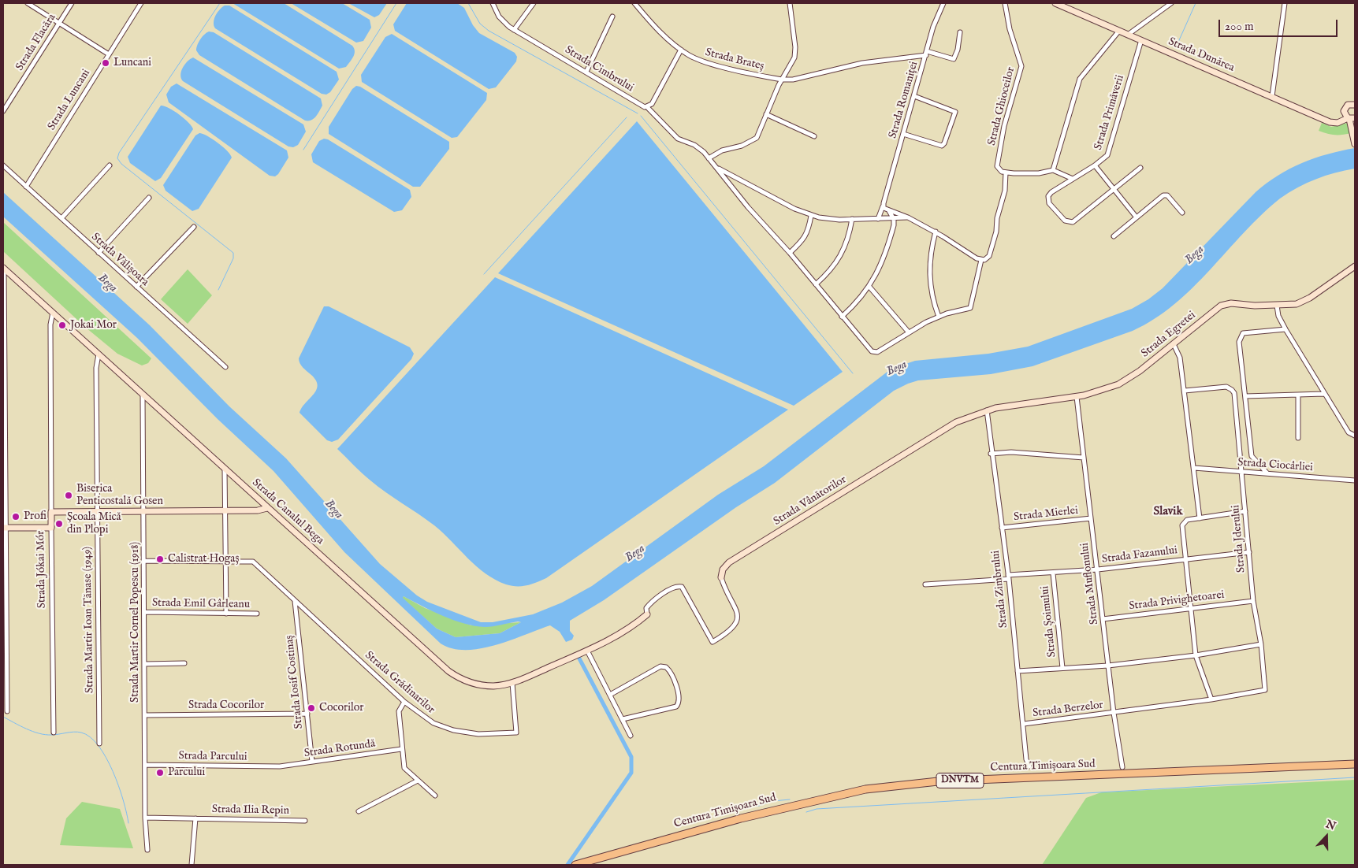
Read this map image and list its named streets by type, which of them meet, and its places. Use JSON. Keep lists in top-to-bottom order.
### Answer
{
  "streets": {
    "highway": ["Centura Timișoara Sud", "DNVTM"],
    "street": [
      "Strada Flacăra",
      "Strada Dunărea",
      "Strada Brateș",
      "Strada Cimbrului",
      "Strada Luncani",
      "Strada Romaniței",
      "Strada Ghioceilor",
      "Strada Primăverii",
      "Strada Vălișoara",
      "Strada Egretei",
      "Strada Ciocârliei",
      "Strada Vânătorilor",
      "Strada Canalul Bega",
      "Strada Mierlei",
      "Strada Jderului",
      "Strada Fazanului",
      "Strada Jókai Mór",
      "Strada Muflonului",
      "Strada Zimbrului",
      "Strada Privighetoarei",
      "Strada Emil Gârleanu",
      "Strada Martir Ioan Tănase (1949)",
      "Strada Șoimului",
      "Strada Martir Cornel Popescu (1918)",
      "Strada Iosif Costinaș",
      "Strada Grădinarilor",
      "Strada Cocorilor",
      "Strada Berzelor",
      "Strada Rotundă",
      "Strada Parcului",
      "Strada Ilia Repin"
    ]
  },
  "crossings": [
    ["Strada Dunărea", "Strada Primăverii"],
    ["Strada Luncani", "Strada Vălișoara"],
    ["Strada Egretei", "Strada Vânătorilor"],
    ["Strada Egretei", "Strada Muflonului"],
    ["Strada Egretei", "Strada Zimbrului"],
    ["Strada Ciocârliei", "Strada Jderului"],
    ["Strada Vânătorilor", "Strada Canalul Bega"],
    ["Strada Vânătorilor", "Strada Zimbrului"],
    ["Strada Canalul Bega", "Strada Jókai Mór"],
    ["Strada Canalul Bega", "Strada Martir Ioan Tănase (1949)"],
    ["Strada Canalul Bega", "Strada Martir Cornel Popescu (1918)"],
    ["Strada Canalul Bega", "Strada Grădinarilor"],
    ["Strada Mierlei", "Strada Muflonului"],
    ["Strada Mierlei", "Strada Zimbrului"],
    ["Strada Jderului", "Strada Fazanului"],
    ["Strada Jderului", "Strada Privighetoarei"],
    ["Strada Jderului", "Strada Berzelor"],
    ["Strada Fazanului", "Strada Muflonului"],
    ["Strada Fazanului", "Strada Zimbrului"],
    ["Strada Fazanului", "Strada Șoimului"],
    ["Strada Muflonului", "Strada Privighetoarei"],
    ["Strada Muflonului", "Strada Berzelor"],
    ["Strada Zimbrului", "Strada Berzelor"],
    ["Strada Emil Gârleanu", "Strada Martir Cornel Popescu (1918)"],
    ["Strada Martir Cornel Popescu (1918)", "Strada Cocorilor"],
    ["Strada Martir Cornel Popescu (1918)", "Strada Parcului"],
    ["Strada Martir Cornel Popescu (1918)", "Strada Ilia Repin"],
    ["Strada Iosif Costinaș", "Strada Grădinarilor"],
    ["Strada Iosif Costinaș", "Strada Cocorilor"],
    ["Strada Iosif Costinaș", "Strada Rotundă"],
    ["Strada Rotundă", "Strada Parcului"]
  ],
  "districts": ["Slavik"],
  "water": ["Bega"],
  "places": [
    "Luncani",
    "Jokai Mor",
    "Biserica Penticostală Gosen",
    "Profi",
    "Școala Mică din Plopi",
    "Calistrat Hogaș",
    "Cocorilor",
    "Parcului"
  ],
  "scale_bar": "200 m",
  "north": "top"
}
